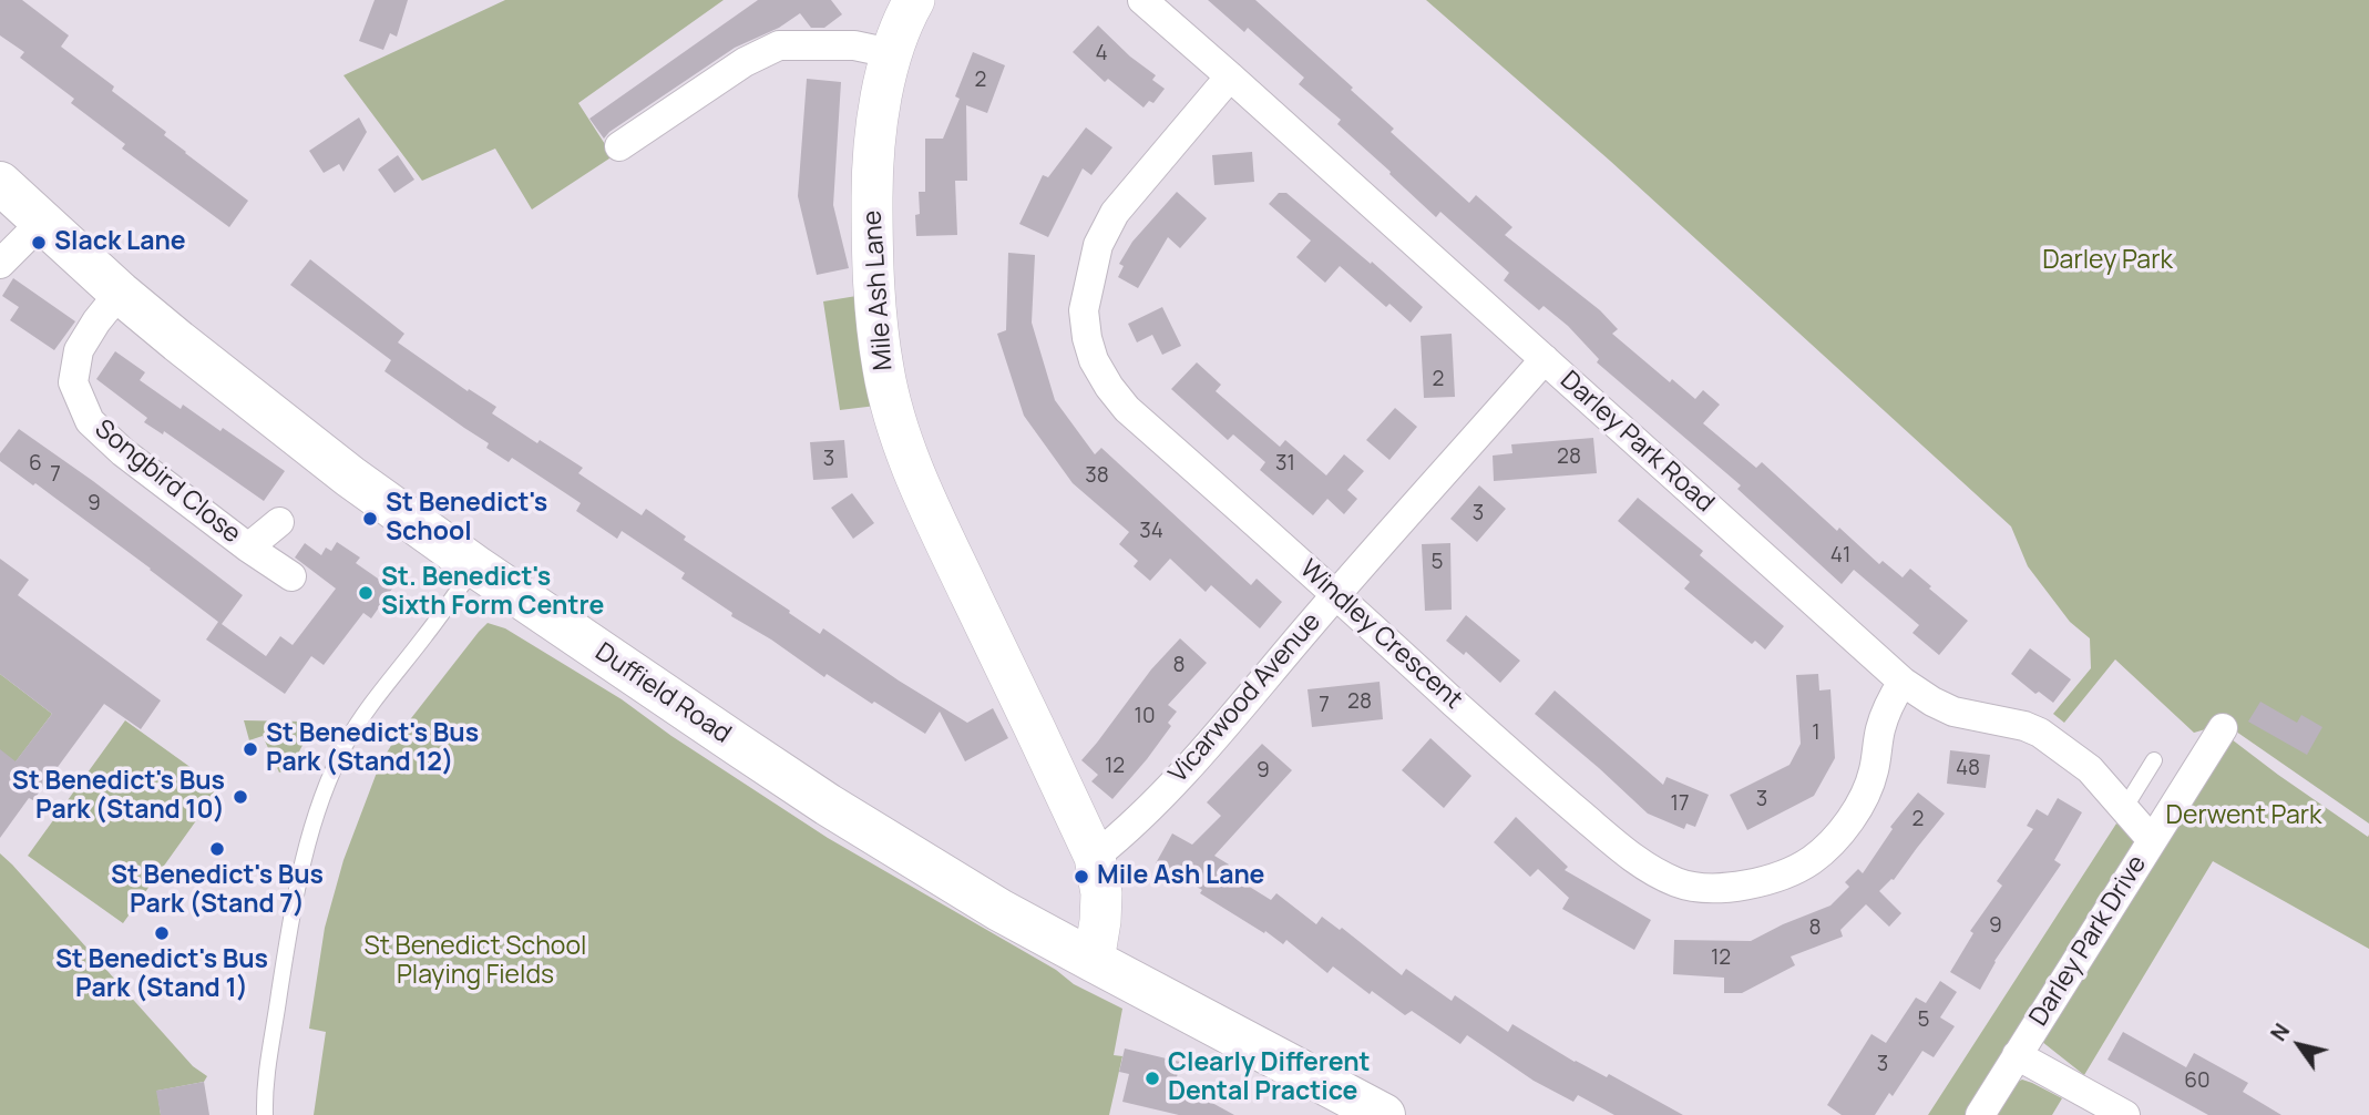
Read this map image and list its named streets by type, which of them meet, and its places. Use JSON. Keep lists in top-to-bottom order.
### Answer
{
  "streets": {
    "main road": ["Duffield Road"],
    "street": [
      "Mile Ash Lane",
      "Darley Park Road",
      "Songbird Close",
      "Windley Crescent",
      "Vicarwood Avenue",
      "Darley Park Drive"
    ]
  },
  "crossings": [
    ["Mile Ash Lane", "Duffield Road"],
    ["Mile Ash Lane", "Vicarwood Avenue"],
    ["Darley Park Road", "Windley Crescent"],
    ["Darley Park Road", "Vicarwood Avenue"],
    ["Darley Park Road", "Darley Park Drive"],
    ["Songbird Close", "Duffield Road"],
    ["Windley Crescent", "Vicarwood Avenue"]
  ],
  "parks": ["Darley Park", "Derwent Park", "St Benedict School Playing Fields"],
  "places": [
    "Slack Lane",
    "St Benedict's School",
    "St. Benedict's Sixth Form Centre",
    "St Benedict's Bus Park (Stand 12)",
    "St Benedict's Bus Park (Stand 10)",
    "St Benedict's Bus Park (Stand 7)",
    "Mile Ash Lane",
    "St Benedict's Bus Park (Stand 1)",
    "Clearly Different Dental Practice"
  ],
  "house_numbers": [
    "4",
    "2",
    "2",
    "28",
    "3",
    "6",
    "31",
    "7",
    "38",
    "9",
    "3",
    "34",
    "41",
    "5",
    "8",
    "28",
    "7",
    "10",
    "1",
    "12",
    "48",
    "9",
    "3",
    "17",
    "2",
    "9",
    "8",
    "12",
    "5",
    "3",
    "60"
  ],
  "north": "top left"
}
